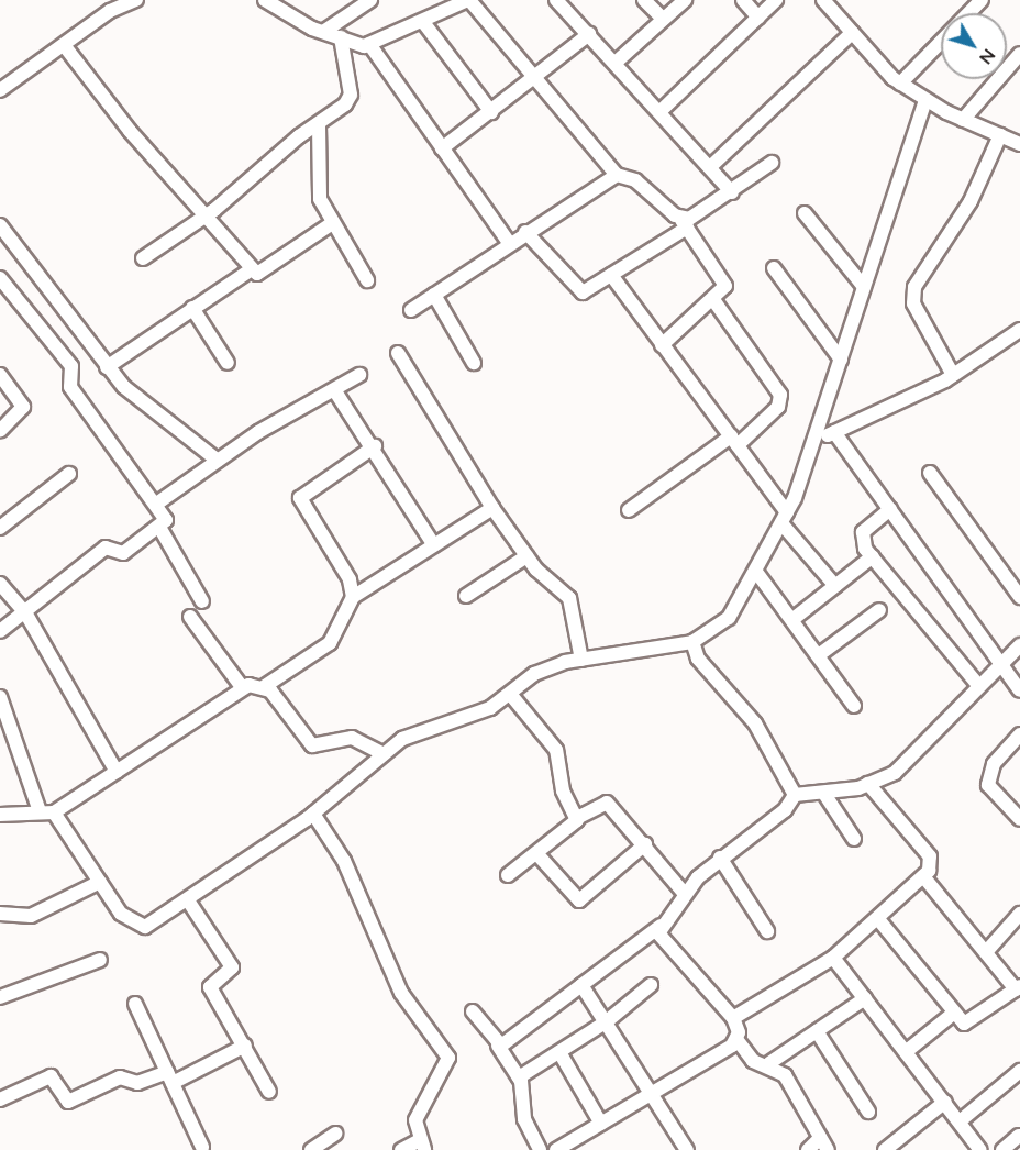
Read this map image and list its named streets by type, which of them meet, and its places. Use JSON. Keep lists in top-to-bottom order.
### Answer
{
  "north": "bottom right"
}
